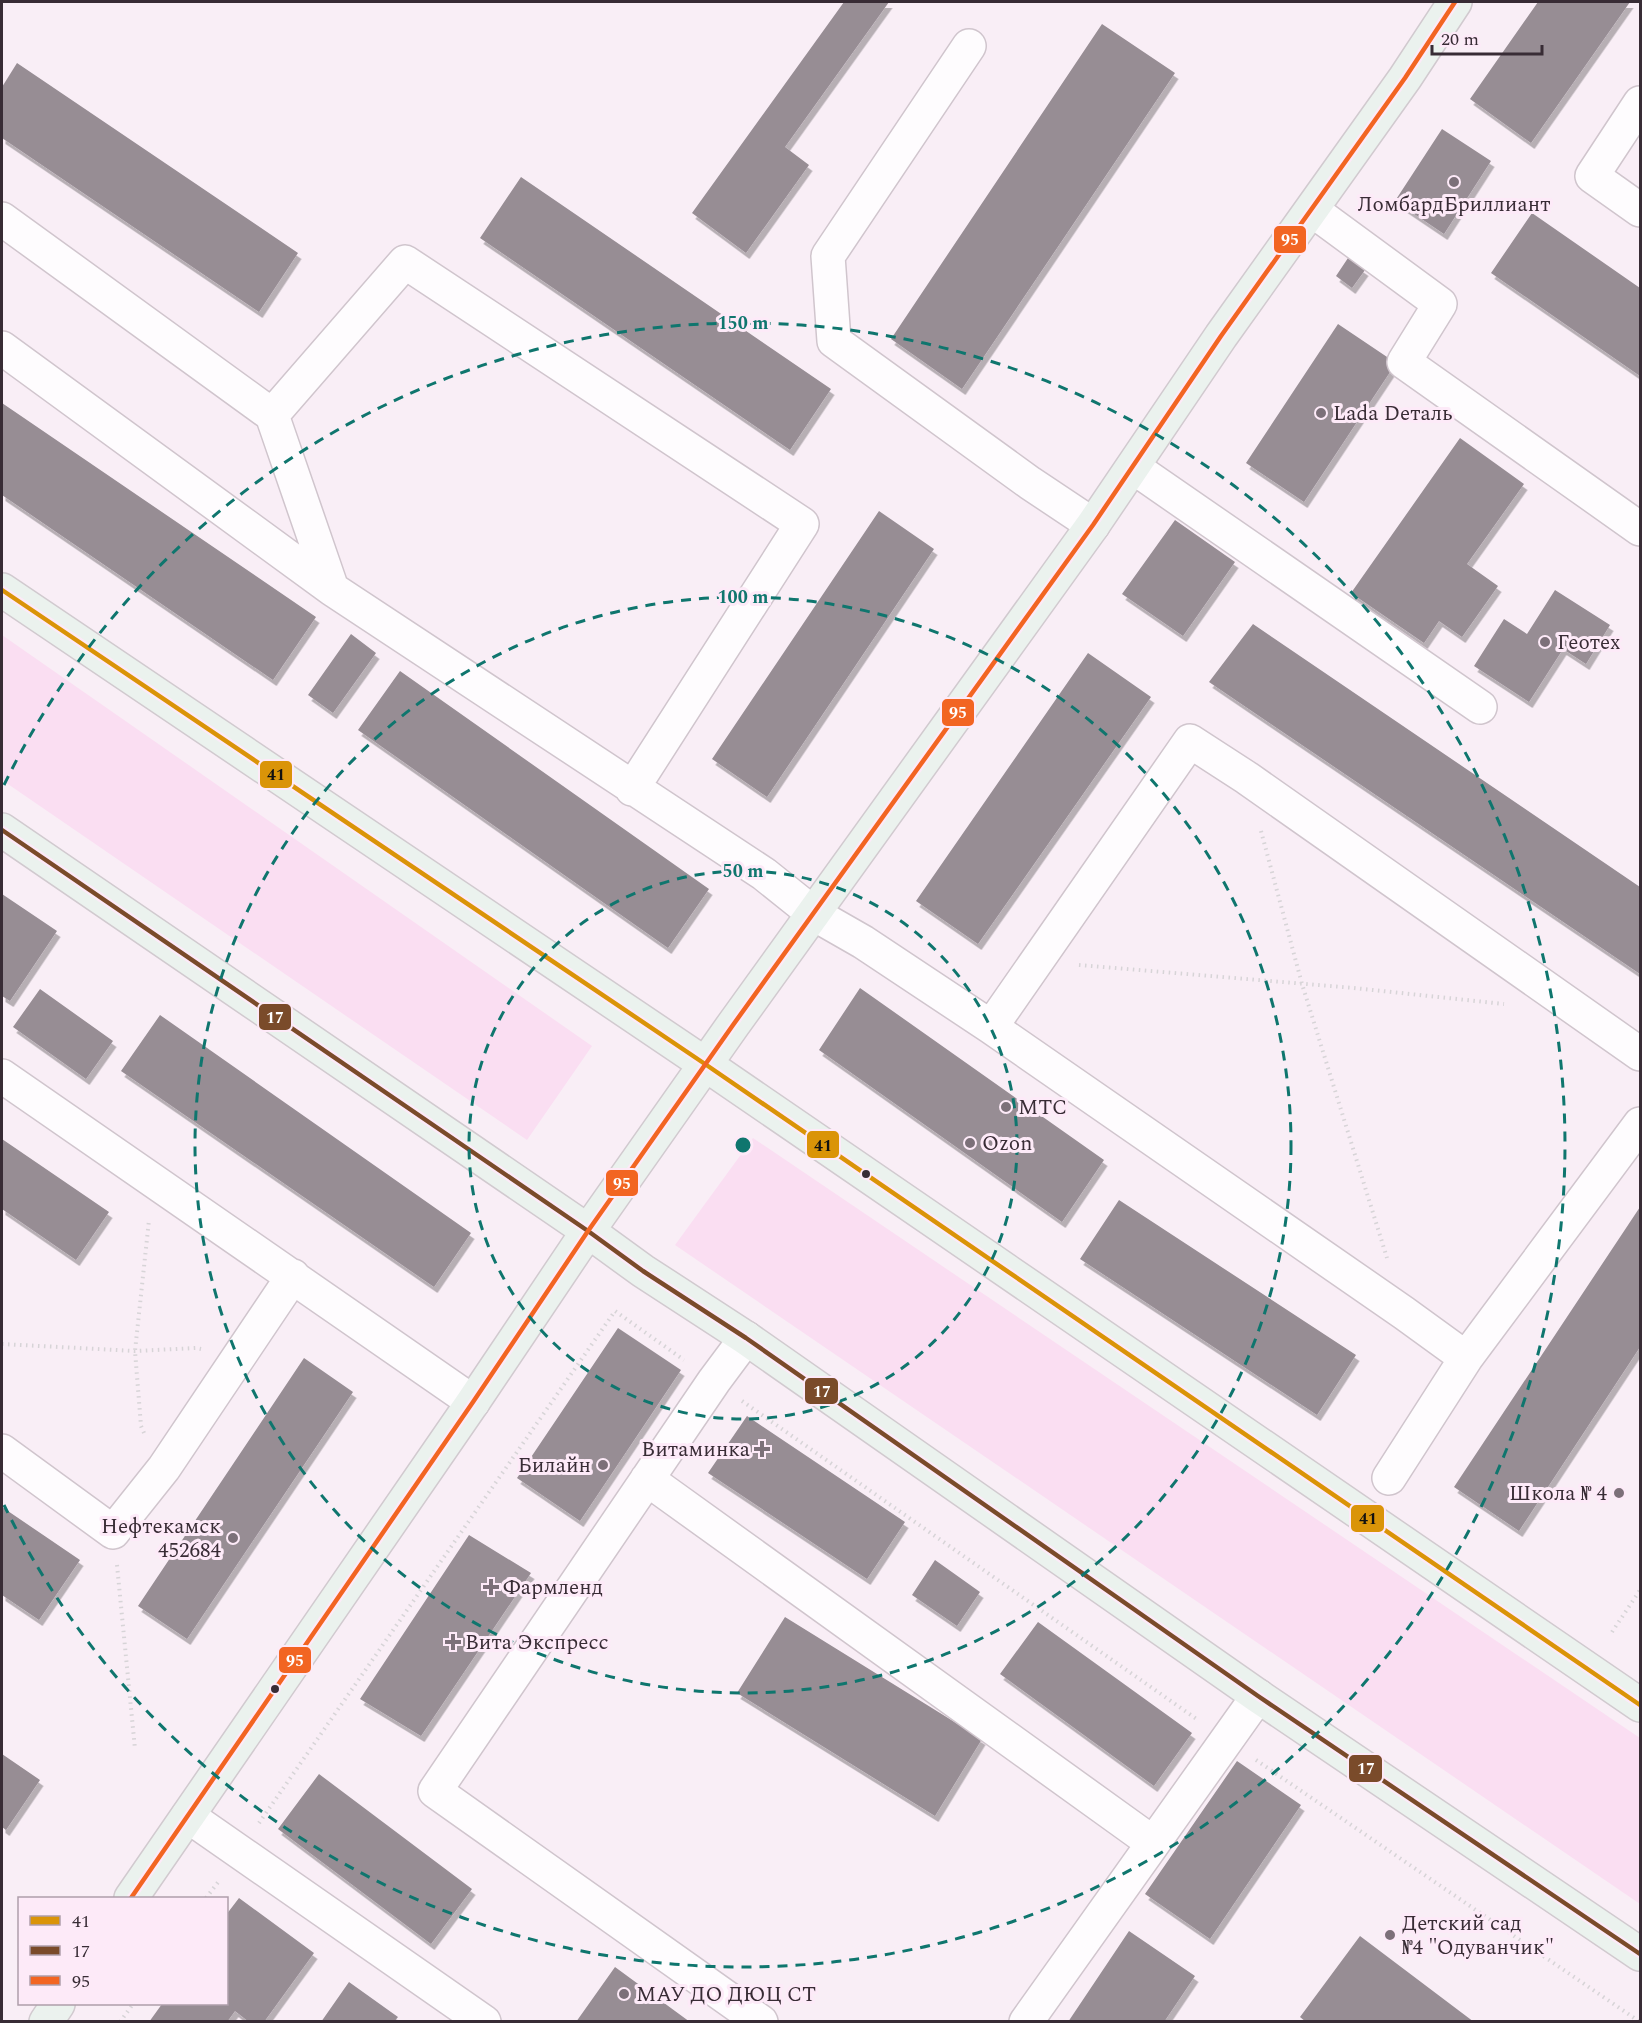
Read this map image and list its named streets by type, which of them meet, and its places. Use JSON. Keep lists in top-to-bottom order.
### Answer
{
  "places": {
    "other": [
      "ЛомбардБриллиант",
      "Lada Dеталь",
      "Геотех",
      "МТС",
      "Ozon",
      "Билайн",
      "Школа № 4",
      "Нефтекамск 452684",
      "Детский сад №4 \"Одуванчик\"",
      "МАУ ДО ДЮЦ СТ"
    ],
    "health": ["Витаминка", "Фармленд", "Вита Экспресс"]
  },
  "lines": ["transit line 95", "transit line 41", "transit line 17"],
  "legend": ["41", "17", "95"],
  "scale_bar": "20 m",
  "rings": ["150 m", "100 m", "50 m"]
}
